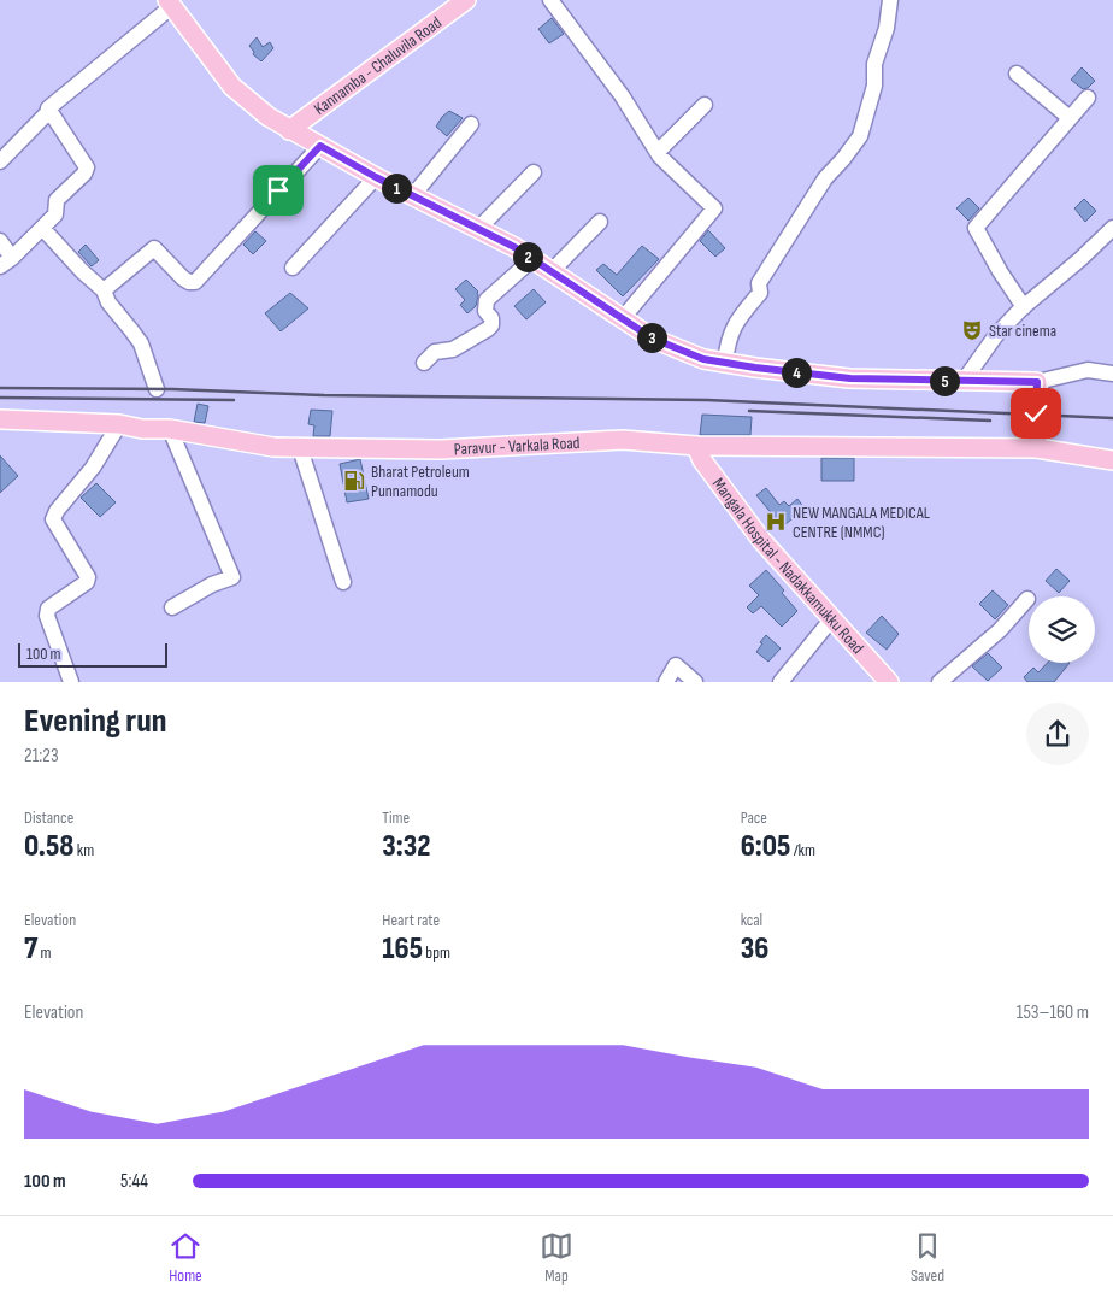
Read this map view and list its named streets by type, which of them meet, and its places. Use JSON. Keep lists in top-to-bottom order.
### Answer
{
  "streets": {
    "main road": ["Kannamba - Chaluvila Road", "Paravur - Varkala Road", "Mangala Hospital - Nadakkamukku Road"]
  },
  "crossings": [
    ["Paravur - Varkala Road", "Mangala Hospital - Nadakkamukku Road"]
  ],
  "places": {
    "theatre": ["Star cinema"],
    "fuel station": ["Bharat Petroleum Punnamodu"],
    "hospital": ["NEW MANGALA MEDICAL CENTRE (NMMC)"]
  },
  "scale_bar": "100 m",
  "page": {
    "pins": [
      "1",
      "2",
      "3",
      "4",
      "5"
    ],
    "scale": "100 m",
    "heading": ["Evening run", "21:23"],
    "stats": [
      ["Distance", "0.58 km"],
      ["Time", "3:32"],
      ["Pace", "6:05 /km"],
      ["Elevation", "7 m"],
      ["Heart rate", "165 bpm"],
      ["kcal", "36"]
    ],
    "chart": ["Elevation", "153–160 m"],
    "list": [
      {
        "name": "100 m",
        "note": "5:44"
      }
    ],
    "tabs": ["Home", "Map", "Saved"]
  }
}
